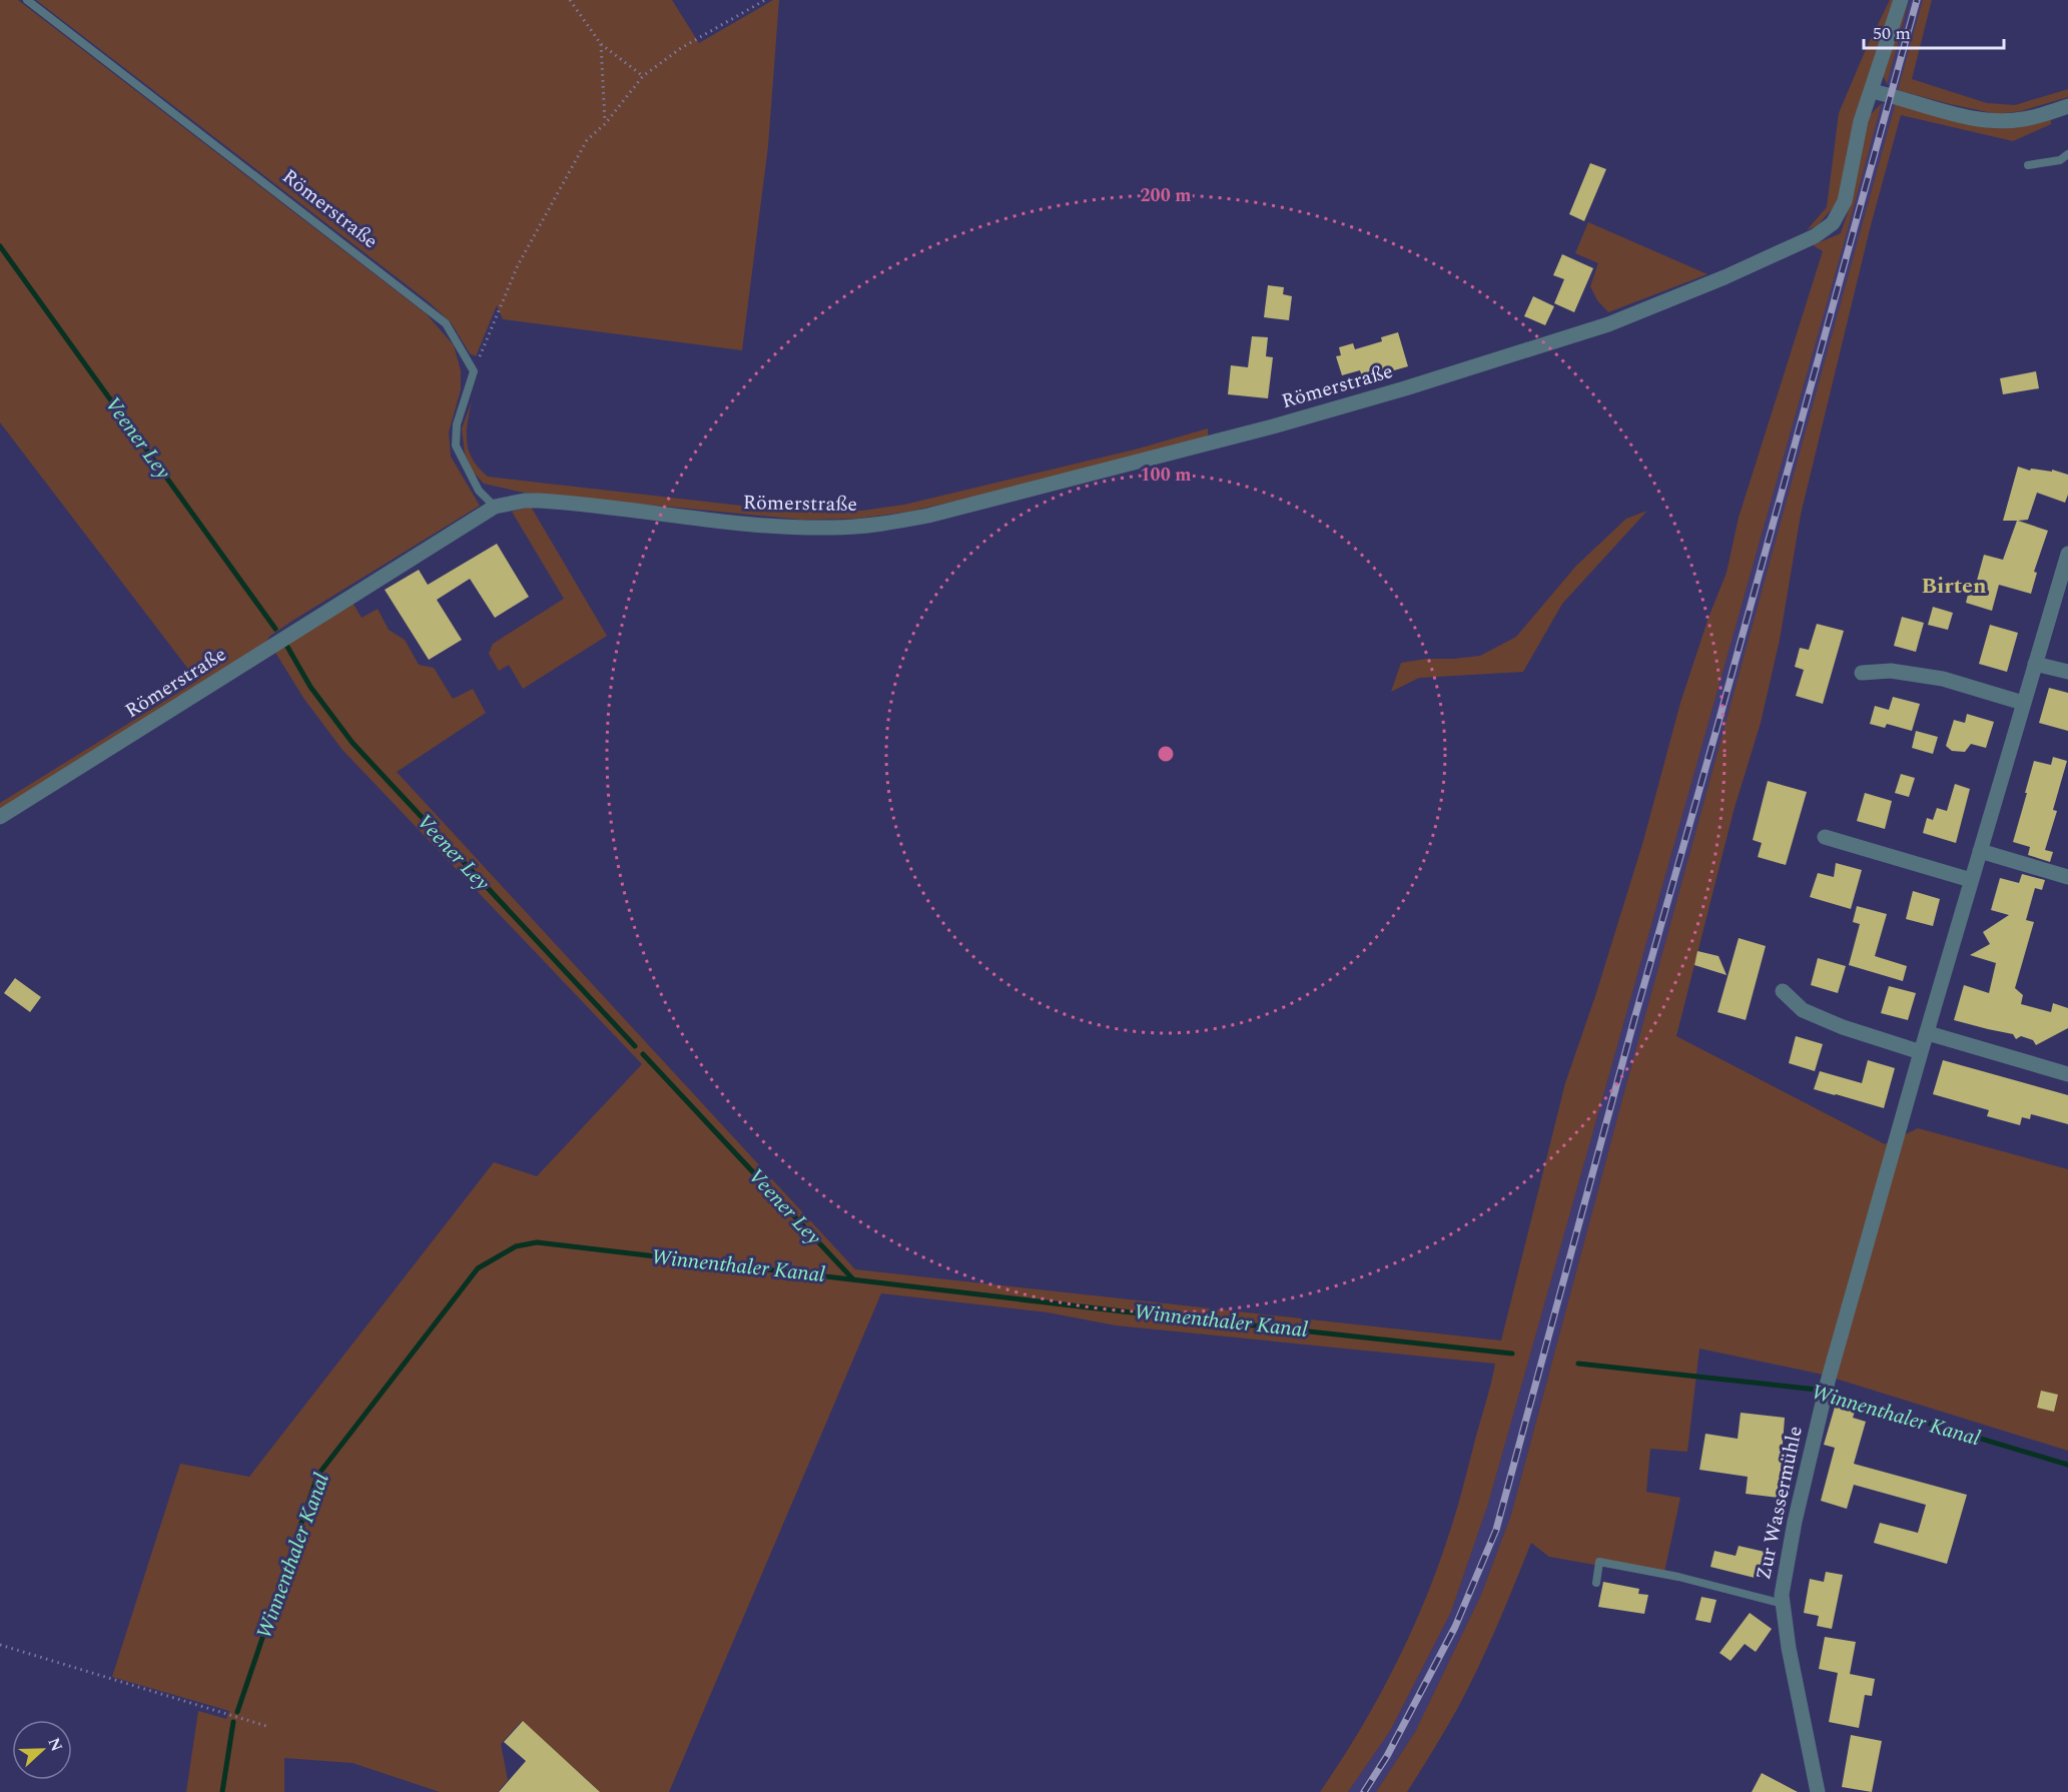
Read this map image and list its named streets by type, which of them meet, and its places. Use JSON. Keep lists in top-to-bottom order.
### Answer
{
  "streets": {
    "street": ["Römerstraße", "Zur Wassermühle"]
  },
  "districts": ["Birten"],
  "water": ["Veener Ley", "Winnenthaler Kanal"],
  "scale_bar": "50 m",
  "north": "right",
  "rings": ["200 m", "100 m"]
}
